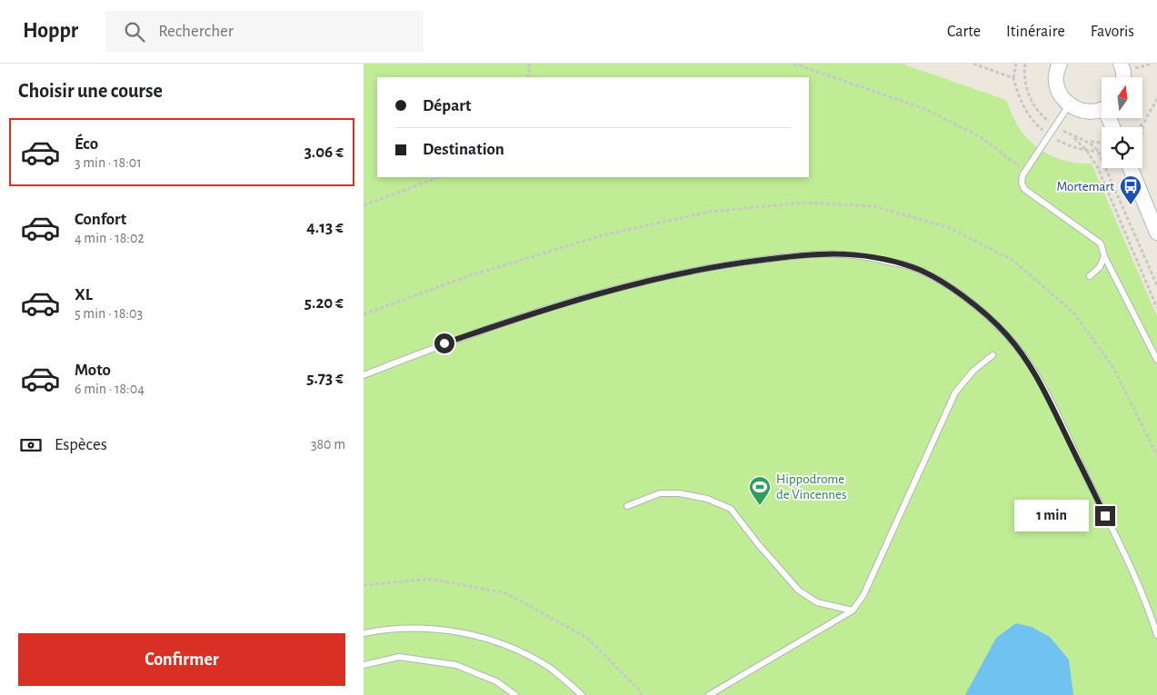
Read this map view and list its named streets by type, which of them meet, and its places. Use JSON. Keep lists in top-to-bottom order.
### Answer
{
  "places": {
    "bus stop": ["Mortemart"],
    "sports": ["Hippodrome de Vincennes"]
  },
  "north": "top",
  "page": {
    "header": "Hoppr",
    "search": "Rechercher",
    "nav": ["Carte", "Itinéraire", "Favoris"],
    "heading": "Choisir une course",
    "banner": ["Départ", "Destination"],
    "list": [
      {
        "name": "Éco",
        "note": "3 min · 18:01",
        "value": "3.06 €"
      },
      {
        "name": "Confort",
        "note": "4 min · 18:02",
        "value": "4.13 €"
      },
      {
        "name": "XL",
        "note": "5 min · 18:03",
        "value": "5.20 €"
      },
      {
        "name": "Moto",
        "note": "6 min · 18:04",
        "value": "5.73 €"
      }
    ],
    "pay": ["Espèces", "380 m"],
    "bubble": "1 min",
    "buttons": "Confirmer"
  }
}
